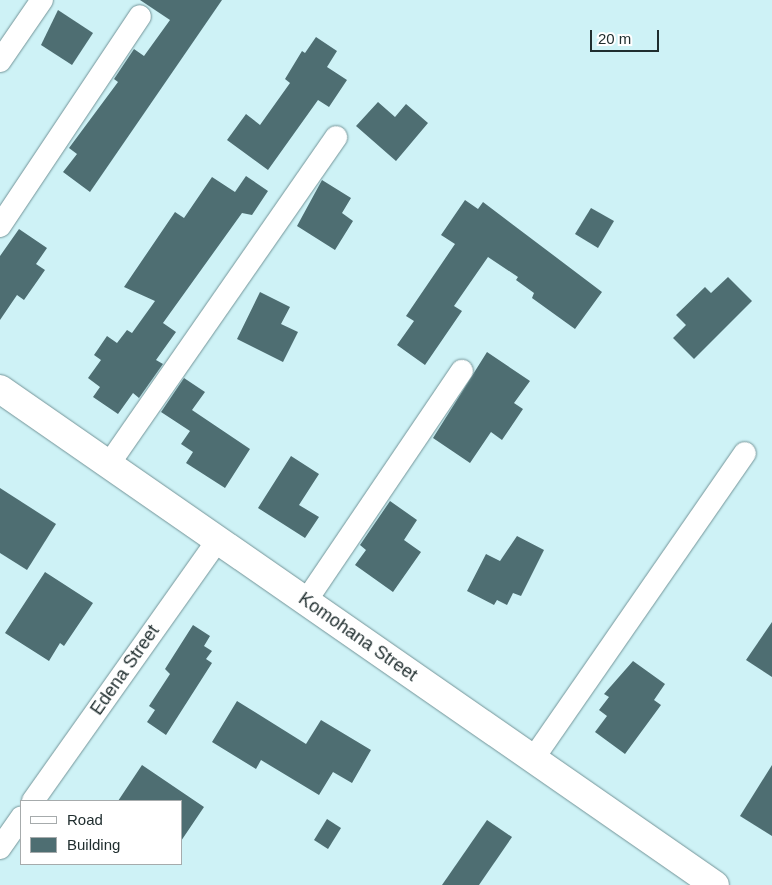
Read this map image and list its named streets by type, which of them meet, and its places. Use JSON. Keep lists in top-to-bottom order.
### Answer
{
  "streets": {
    "street": ["Komohana Street", "Edena Street"]
  },
  "crossings": [
    ["Komohana Street", "Edena Street"]
  ],
  "legend": ["Road", "Building"],
  "scale_bar": "20 m"
}
